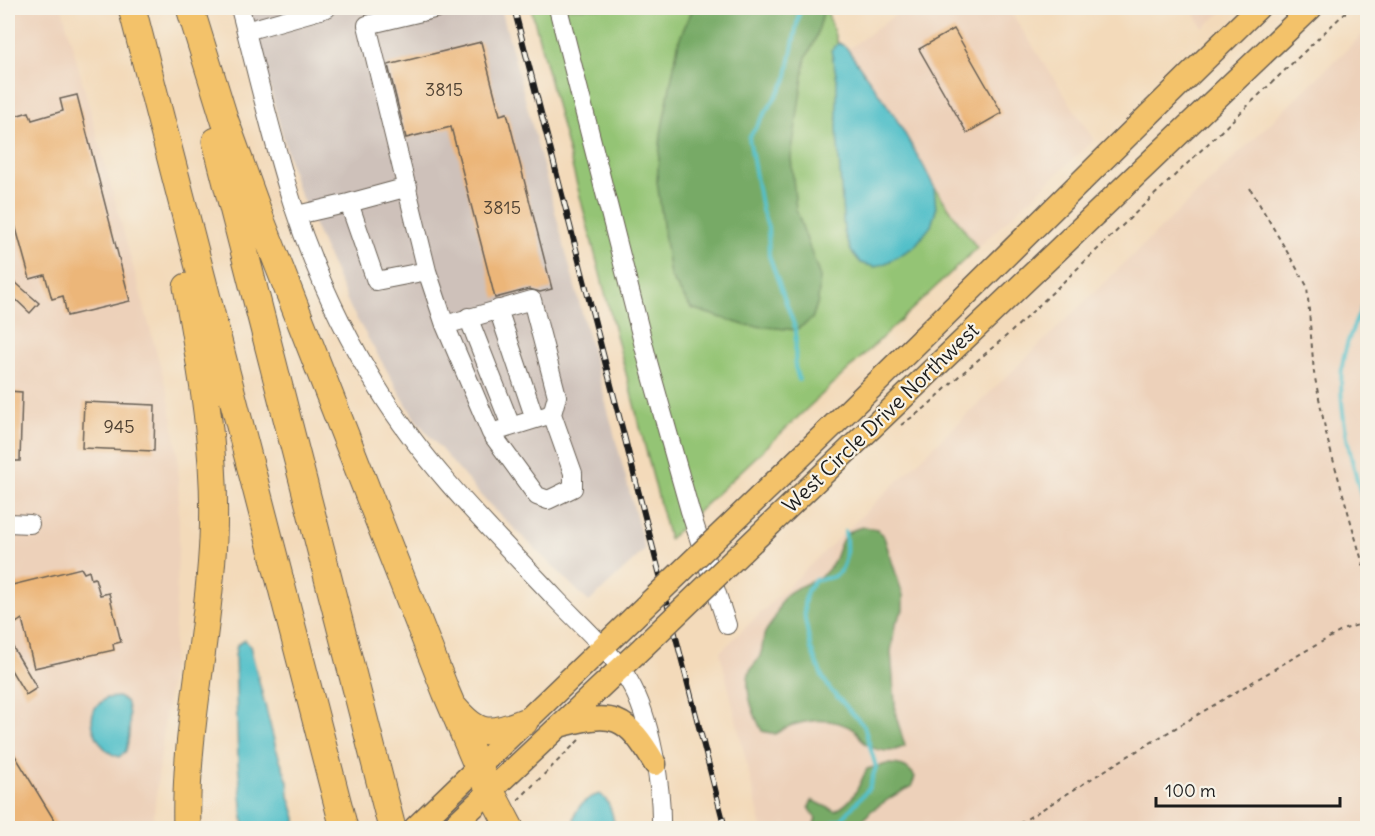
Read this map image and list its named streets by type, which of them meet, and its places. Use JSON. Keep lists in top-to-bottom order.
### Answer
{
  "streets": {
    "main road": ["West Circle Drive Northwest"]
  },
  "house_numbers": ["3815", "3815", "945"],
  "scale_bar": "100 m"
}
